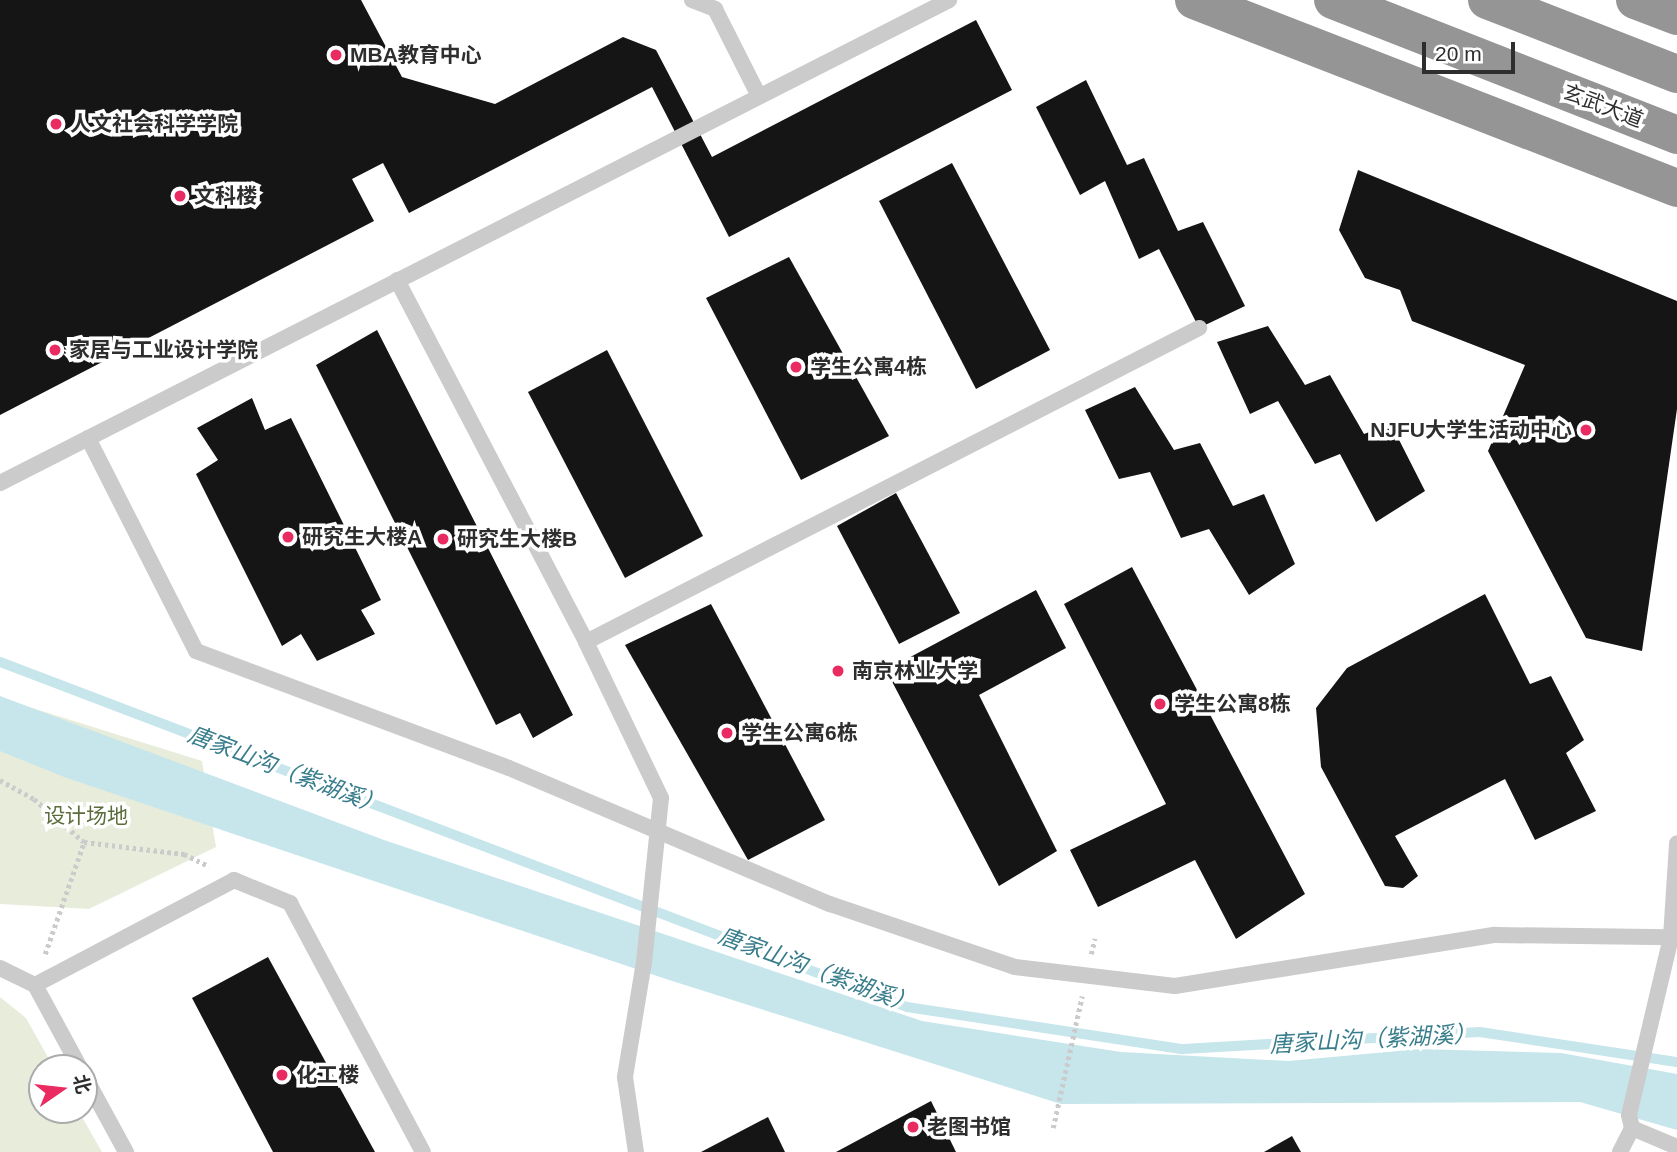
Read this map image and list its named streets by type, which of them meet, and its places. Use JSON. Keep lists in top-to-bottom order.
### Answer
{
  "streets": {
    "highway": ["玄武大道"]
  },
  "water": ["唐家山沟（紫湖溪）"],
  "parks": ["设计场地"],
  "places": [
    "MBA教育中心",
    "人文社会科学学院",
    "文科楼",
    "家居与工业设计学院",
    "学生公寓4栋",
    "NJFU大学生活动中心",
    "研究生大楼A",
    "研究生大楼B",
    "南京林业大学",
    "学生公寓8栋",
    "学生公寓6栋",
    "化工楼",
    "老图书馆"
  ],
  "scale_bar": "20 m",
  "north": "right"
}
